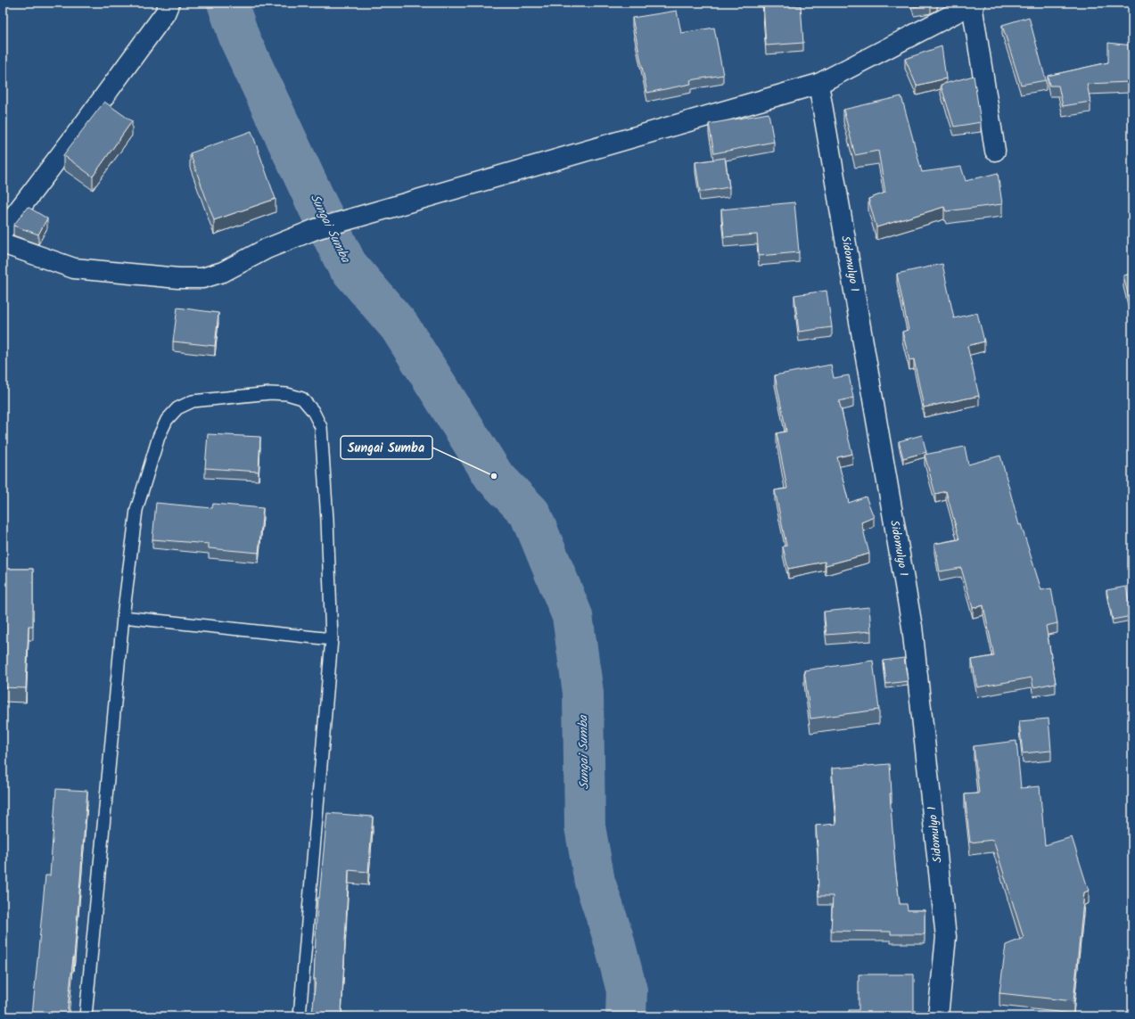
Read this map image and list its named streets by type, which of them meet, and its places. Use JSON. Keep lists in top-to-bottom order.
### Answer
{
  "streets": {
    "street": ["Sidomulyo 1"]
  },
  "water": ["Sungai Sumba"],
  "places": ["Sungai Sumba"]
}
